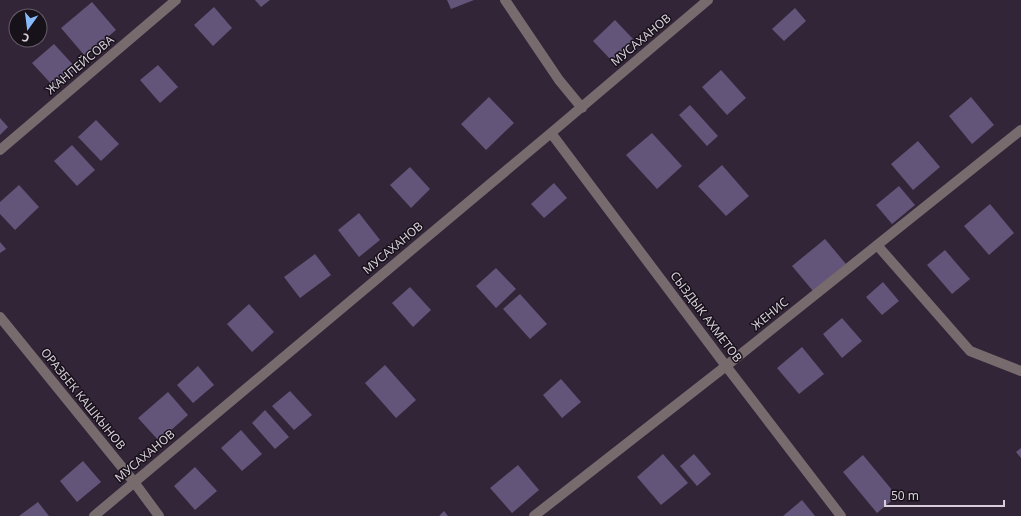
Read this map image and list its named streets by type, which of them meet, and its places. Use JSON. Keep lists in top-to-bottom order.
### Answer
{
  "streets": {
    "street": [
      "МУСАХАНОВ",
      "ЖАНПЕЙСОВА",
      "ЖЕНИС",
      "СЫЗДЫК АХМЕТОВ",
      "ОРАЗБЕК КАШКЫНОВ"
    ]
  },
  "crossings": [
    ["МУСАХАНОВ", "СЫЗДЫК АХМЕТОВ"],
    ["МУСАХАНОВ", "ОРАЗБЕК КАШКЫНОВ"],
    ["ЖЕНИС", "СЫЗДЫК АХМЕТОВ"]
  ],
  "scale_bar": "50 m",
  "north": "bottom"
}
